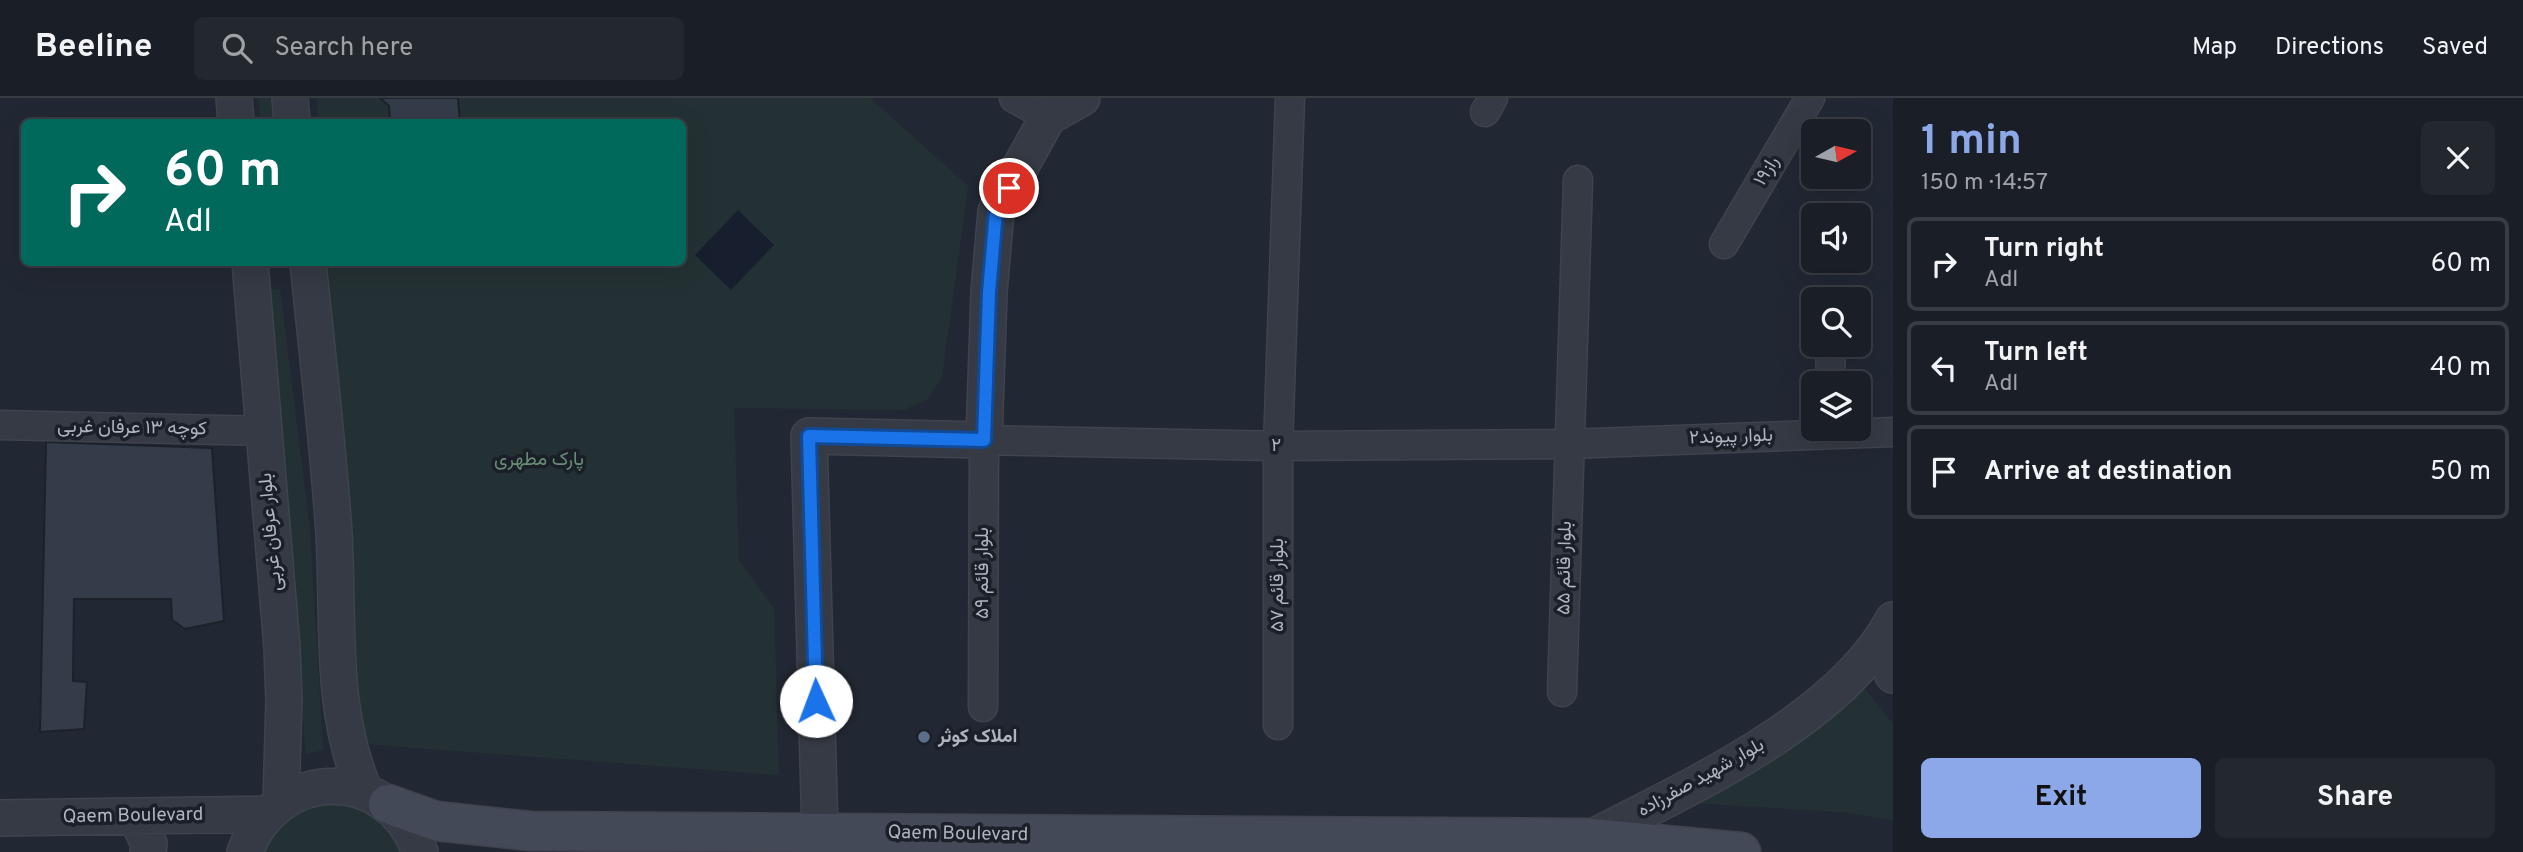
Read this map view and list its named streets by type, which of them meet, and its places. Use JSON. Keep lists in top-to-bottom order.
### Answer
{
  "streets": {
    "main road": ["Qaem Boulevard"],
    "street": [
      "راز۱۹",
      "کوچه ۱۳ عرفان غربی",
      "بلوار پیوند۲",
      "۲",
      "بلوار عرفان غربی",
      "بلوار قائم ۵۵",
      "بلوار قائم ۵۹",
      "بلوار قائم ۵۷",
      "بلوار شهید صفرزاده"
    ]
  },
  "crossings": [
    ["کوچه ۱۳ عرفان غربی", "بلوار عرفان غربی"],
    ["بلوار پیوند۲", "۲"],
    ["بلوار پیوند۲", "بلوار قائم ۵۵"],
    ["۲", "بلوار قائم ۵۵"],
    ["۲", "بلوار قائم ۵۹"],
    ["۲", "بلوار قائم ۵۷"],
    ["بلوار عرفان غربی", "Qaem Boulevard"],
    ["بلوار شهید صفرزاده", "Qaem Boulevard"]
  ],
  "parks": ["پارک مطهری"],
  "places": ["املاک کوثر"],
  "north": "right",
  "page": {
    "header": "Beeline",
    "search": "Search here",
    "nav": ["Map", "Directions", "Saved"],
    "heading": ["1 min", "150 m · 14:57"],
    "turn": ["60 m", "Adl"],
    "list": [
      {
        "name": "Turn right",
        "note": "Adl",
        "value": "60 m"
      },
      {
        "name": "Turn left",
        "note": "Adl",
        "value": "40 m"
      },
      {
        "name": "Arrive at destination",
        "value": "50 m"
      }
    ],
    "buttons": ["Exit", "Share"]
  }
}
